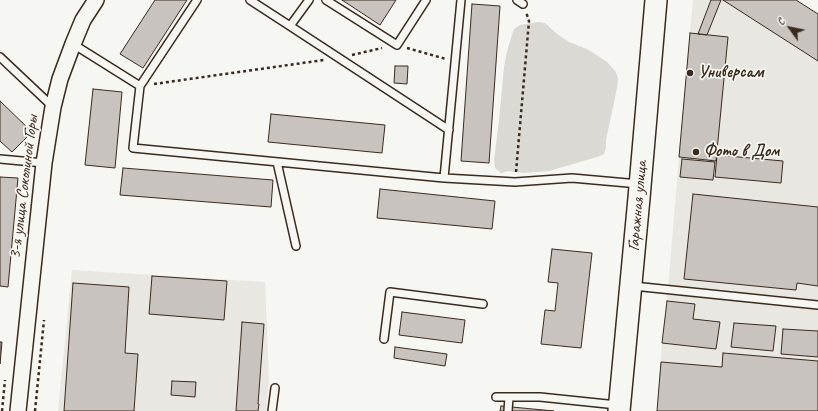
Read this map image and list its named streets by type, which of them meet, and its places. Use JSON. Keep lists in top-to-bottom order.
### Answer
{
  "streets": {
    "street": ["3-я улица Соколиной Горы", "Гаражная улица"]
  },
  "places": ["Универсам", "Фото в Дом"],
  "north": "top left"
}
